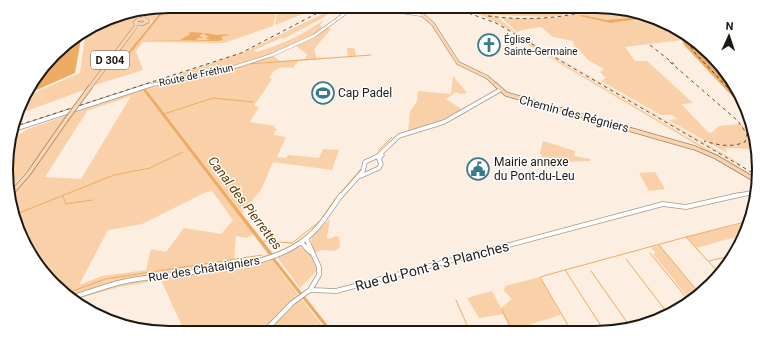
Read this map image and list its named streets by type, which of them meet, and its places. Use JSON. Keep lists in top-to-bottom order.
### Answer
{
  "streets": {
    "main road": ["D 304", "Chemin des Régniers"],
    "street": ["Route de Fréthun", "Rue du Pont à 3 Planches", "Rue des Châtaigniers"]
  },
  "crossings": [
    ["Chemin des Régniers", "Rue des Châtaigniers"]
  ],
  "water": ["Canal des Pierrettes"],
  "places": {
    "church": ["Église Sainte-Germaine"],
    "sports": ["Cap Padel"],
    "public building": ["Mairie annexe du Pont-du-Leu"]
  },
  "north": "top"
}
